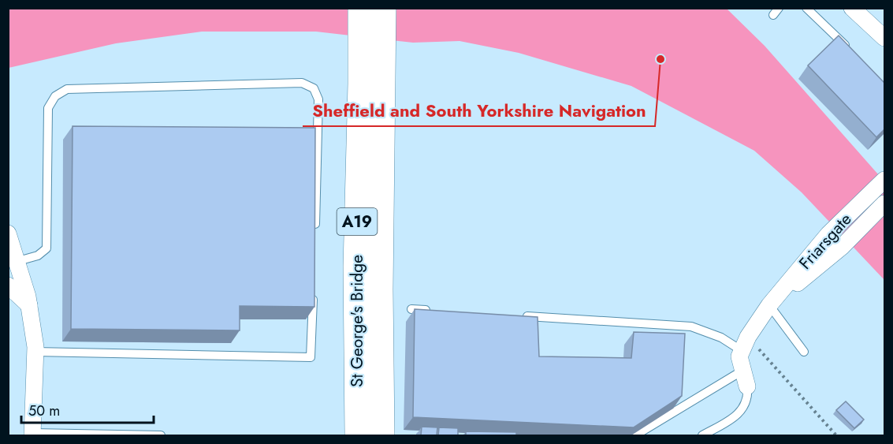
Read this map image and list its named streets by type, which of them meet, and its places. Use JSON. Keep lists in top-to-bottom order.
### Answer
{
  "streets": {
    "highway": ["A19", "St George's Bridge"],
    "street": ["Friarsgate"]
  },
  "places": ["Sheffield and South Yorkshire Navigation"],
  "scale_bar": "50 m"
}
